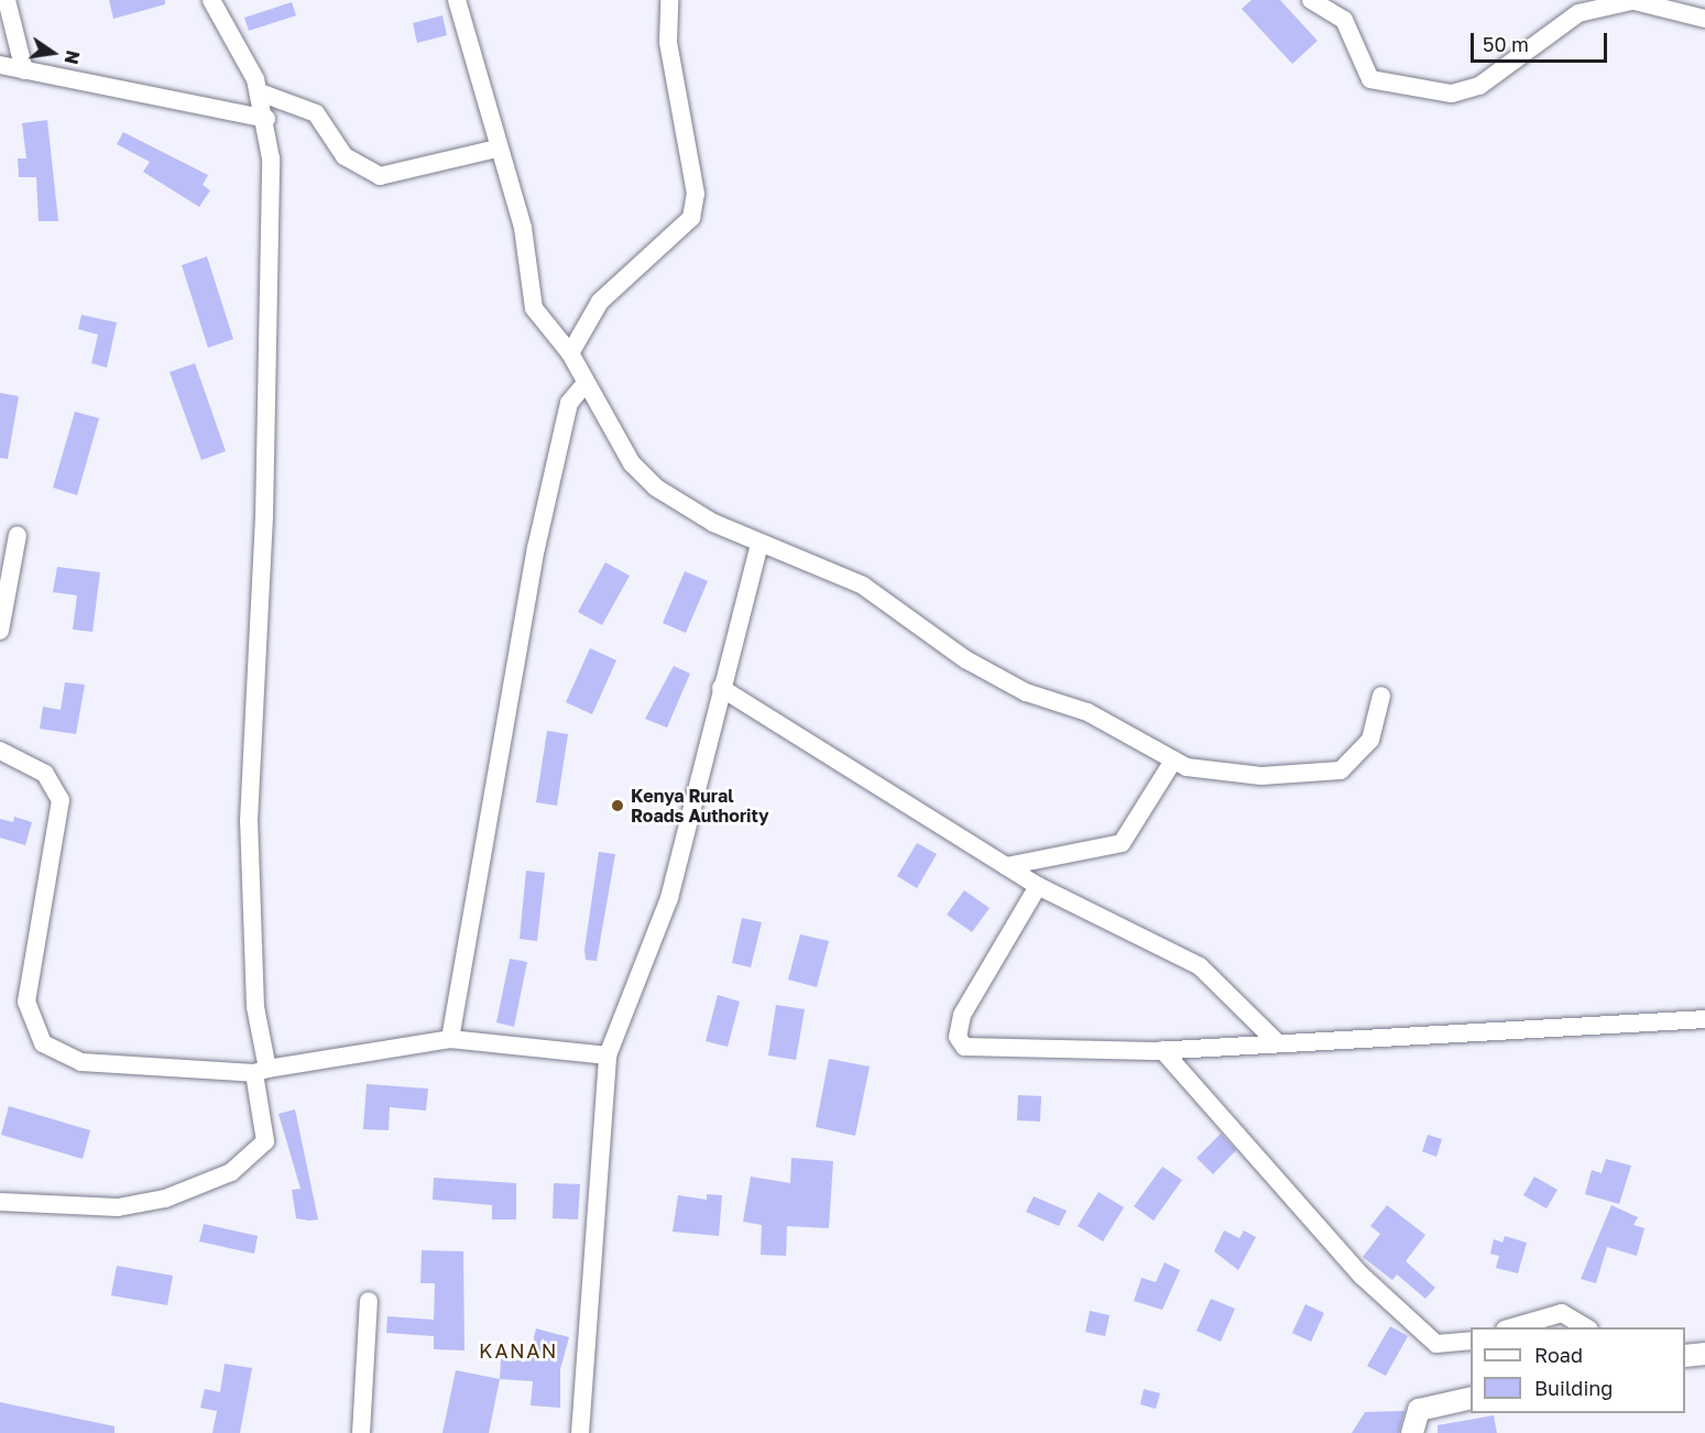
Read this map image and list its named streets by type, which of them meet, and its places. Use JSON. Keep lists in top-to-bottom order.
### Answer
{
  "districts": ["KANAN"],
  "places": ["Kenya Rural Roads Authority"],
  "legend": ["Road", "Building"],
  "scale_bar": "50 m",
  "north": "right"
}
